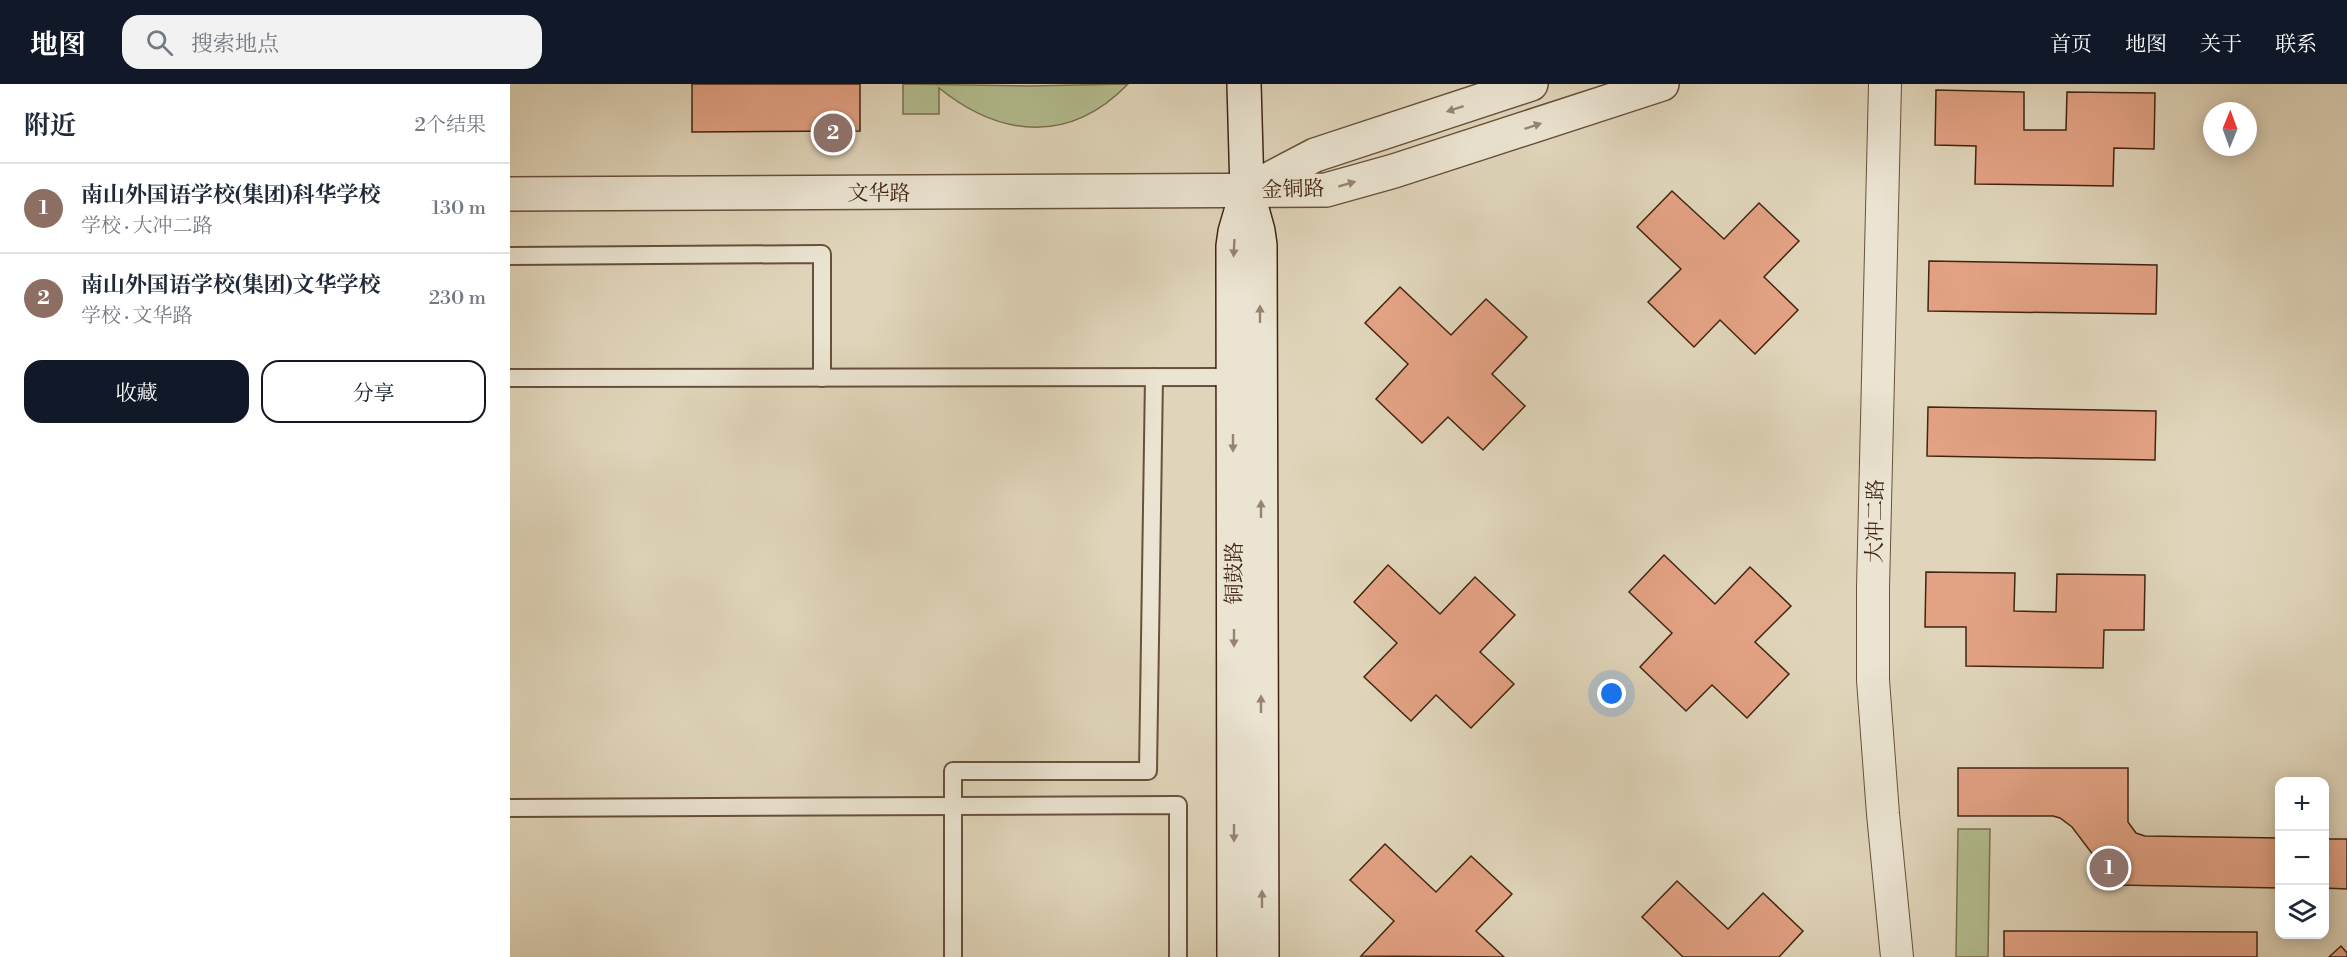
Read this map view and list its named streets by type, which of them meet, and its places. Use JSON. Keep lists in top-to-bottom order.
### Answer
{
  "streets": {
    "main road": ["金铜路", "文华路", "铜鼓路"],
    "street": ["大冲二路"]
  },
  "crossings": [
    ["金铜路", "文华路"],
    ["金铜路", "铜鼓路"],
    ["文华路", "铜鼓路"]
  ],
  "north": "top",
  "page": {
    "header": "地图",
    "search": "搜索地点",
    "nav": [
      "首页",
      "地图",
      "关于",
      "联系"
    ],
    "heading": ["附近", "2个结果"],
    "pins": ["2", "1"],
    "list": [
      {
        "mark": "1",
        "name": "南山外国语学校(集团)科华学校",
        "note": "学校 · 大冲二路",
        "value": "130 m"
      },
      {
        "mark": "2",
        "name": "南山外国语学校(集团)文华学校",
        "note": "学校 · 文华路",
        "value": "230 m"
      }
    ],
    "buttons": ["收藏", "分享"],
    "map_buttons": ["+", "−"]
  }
}
